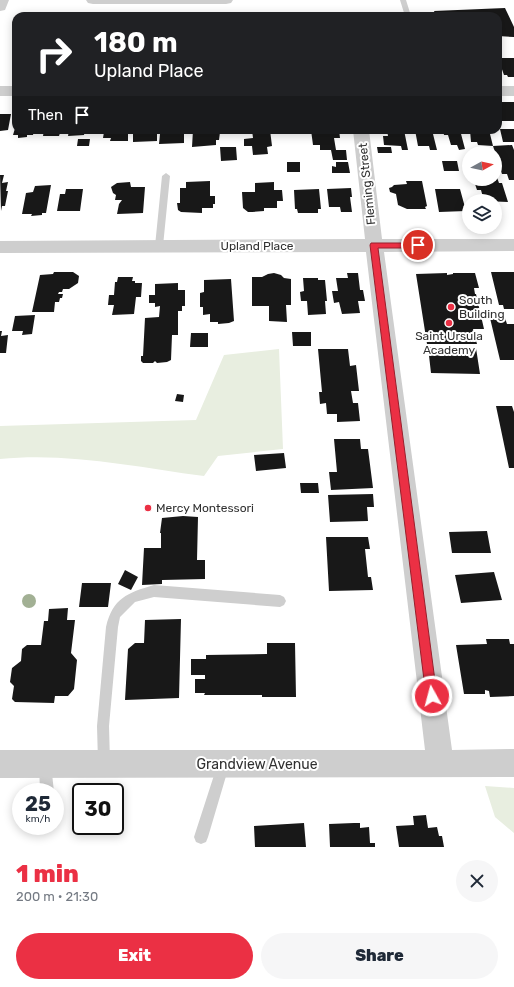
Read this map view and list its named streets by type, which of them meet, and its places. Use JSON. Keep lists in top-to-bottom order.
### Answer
{
  "streets": {
    "street": ["Fleming Street", "Upland Place", "Grandview Avenue"]
  },
  "crossings": [
    ["Fleming Street", "Upland Place"],
    ["Fleming Street", "Grandview Avenue"]
  ],
  "places": ["South Building", "Saint Ursula Academy", "Mercy Montessori"],
  "north": "right",
  "page": {
    "turn": ["180 m", "Upland Place"],
    "then": "Then",
    "speed": "25 km/h",
    "limit": "30",
    "heading": ["1 min", "200 m · 21:30"],
    "buttons": ["Exit", "Share"]
  }
}
